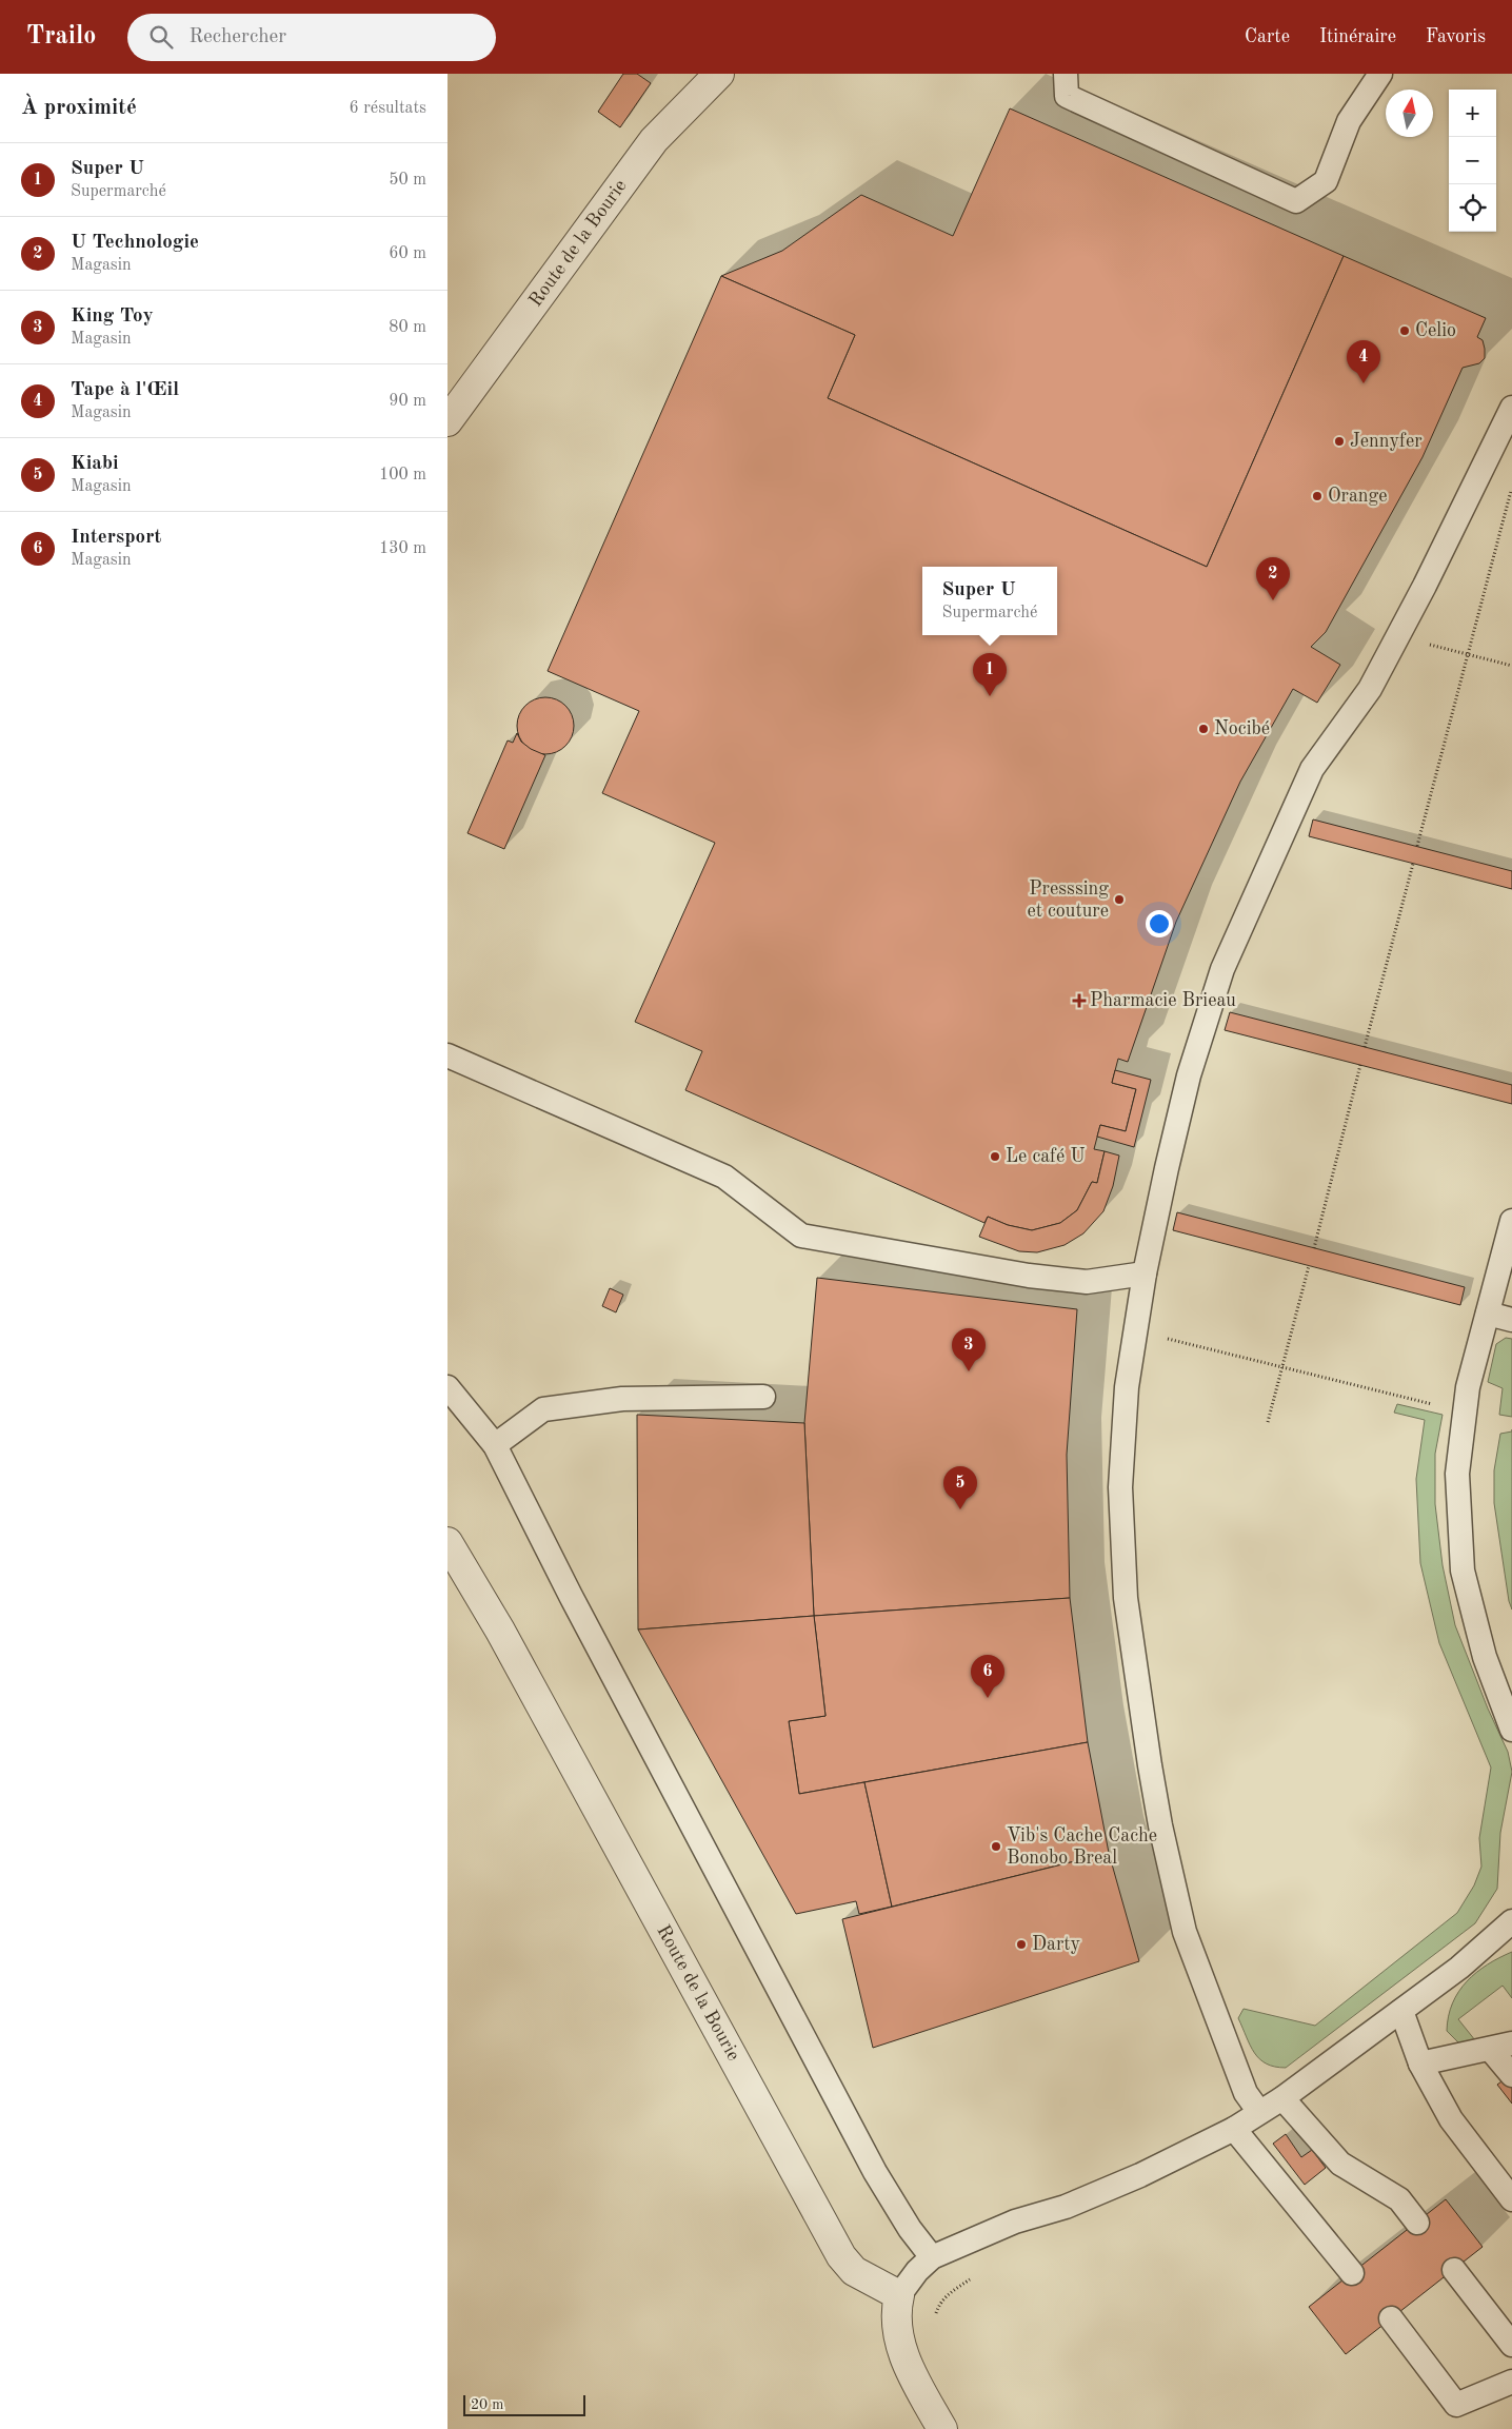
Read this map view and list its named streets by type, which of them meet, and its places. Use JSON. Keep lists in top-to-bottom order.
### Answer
{
  "streets": {
    "street": ["Route de la Bourie"]
  },
  "places": {
    "other": [
      "Celio",
      "Jennyfer",
      "Orange",
      "Nocibé",
      "Presssing et couture",
      "Le café U",
      "Vib's Cache Cache Bonobo Breal",
      "Darty"
    ],
    "health": ["Pharmacie Brieau"]
  },
  "scale_bar": "20 m",
  "north": "top",
  "page": {
    "header": "Trailo",
    "search": "Rechercher",
    "nav": ["Carte", "Itinéraire", "Favoris"],
    "heading": ["À proximité", "6 résultats"],
    "map_buttons": ["+", "−"],
    "list": [
      {
        "mark": "1",
        "name": "Super U",
        "note": "Supermarché",
        "value": "50 m"
      },
      {
        "mark": "2",
        "name": "U Technologie",
        "note": "Magasin",
        "value": "60 m"
      },
      {
        "mark": "3",
        "name": "King Toy",
        "note": "Magasin",
        "value": "80 m"
      },
      {
        "mark": "4",
        "name": "Tape à l'Œil",
        "note": "Magasin",
        "value": "90 m"
      },
      {
        "mark": "5",
        "name": "Kiabi",
        "note": "Magasin",
        "value": "100 m"
      },
      {
        "mark": "6",
        "name": "Intersport",
        "note": "Magasin",
        "value": "130 m"
      }
    ],
    "pins": [
      "4",
      "2",
      "1",
      "3",
      "5",
      "6"
    ],
    "popup": ["Super U", "Supermarché"],
    "scale": "20 m"
  }
}
